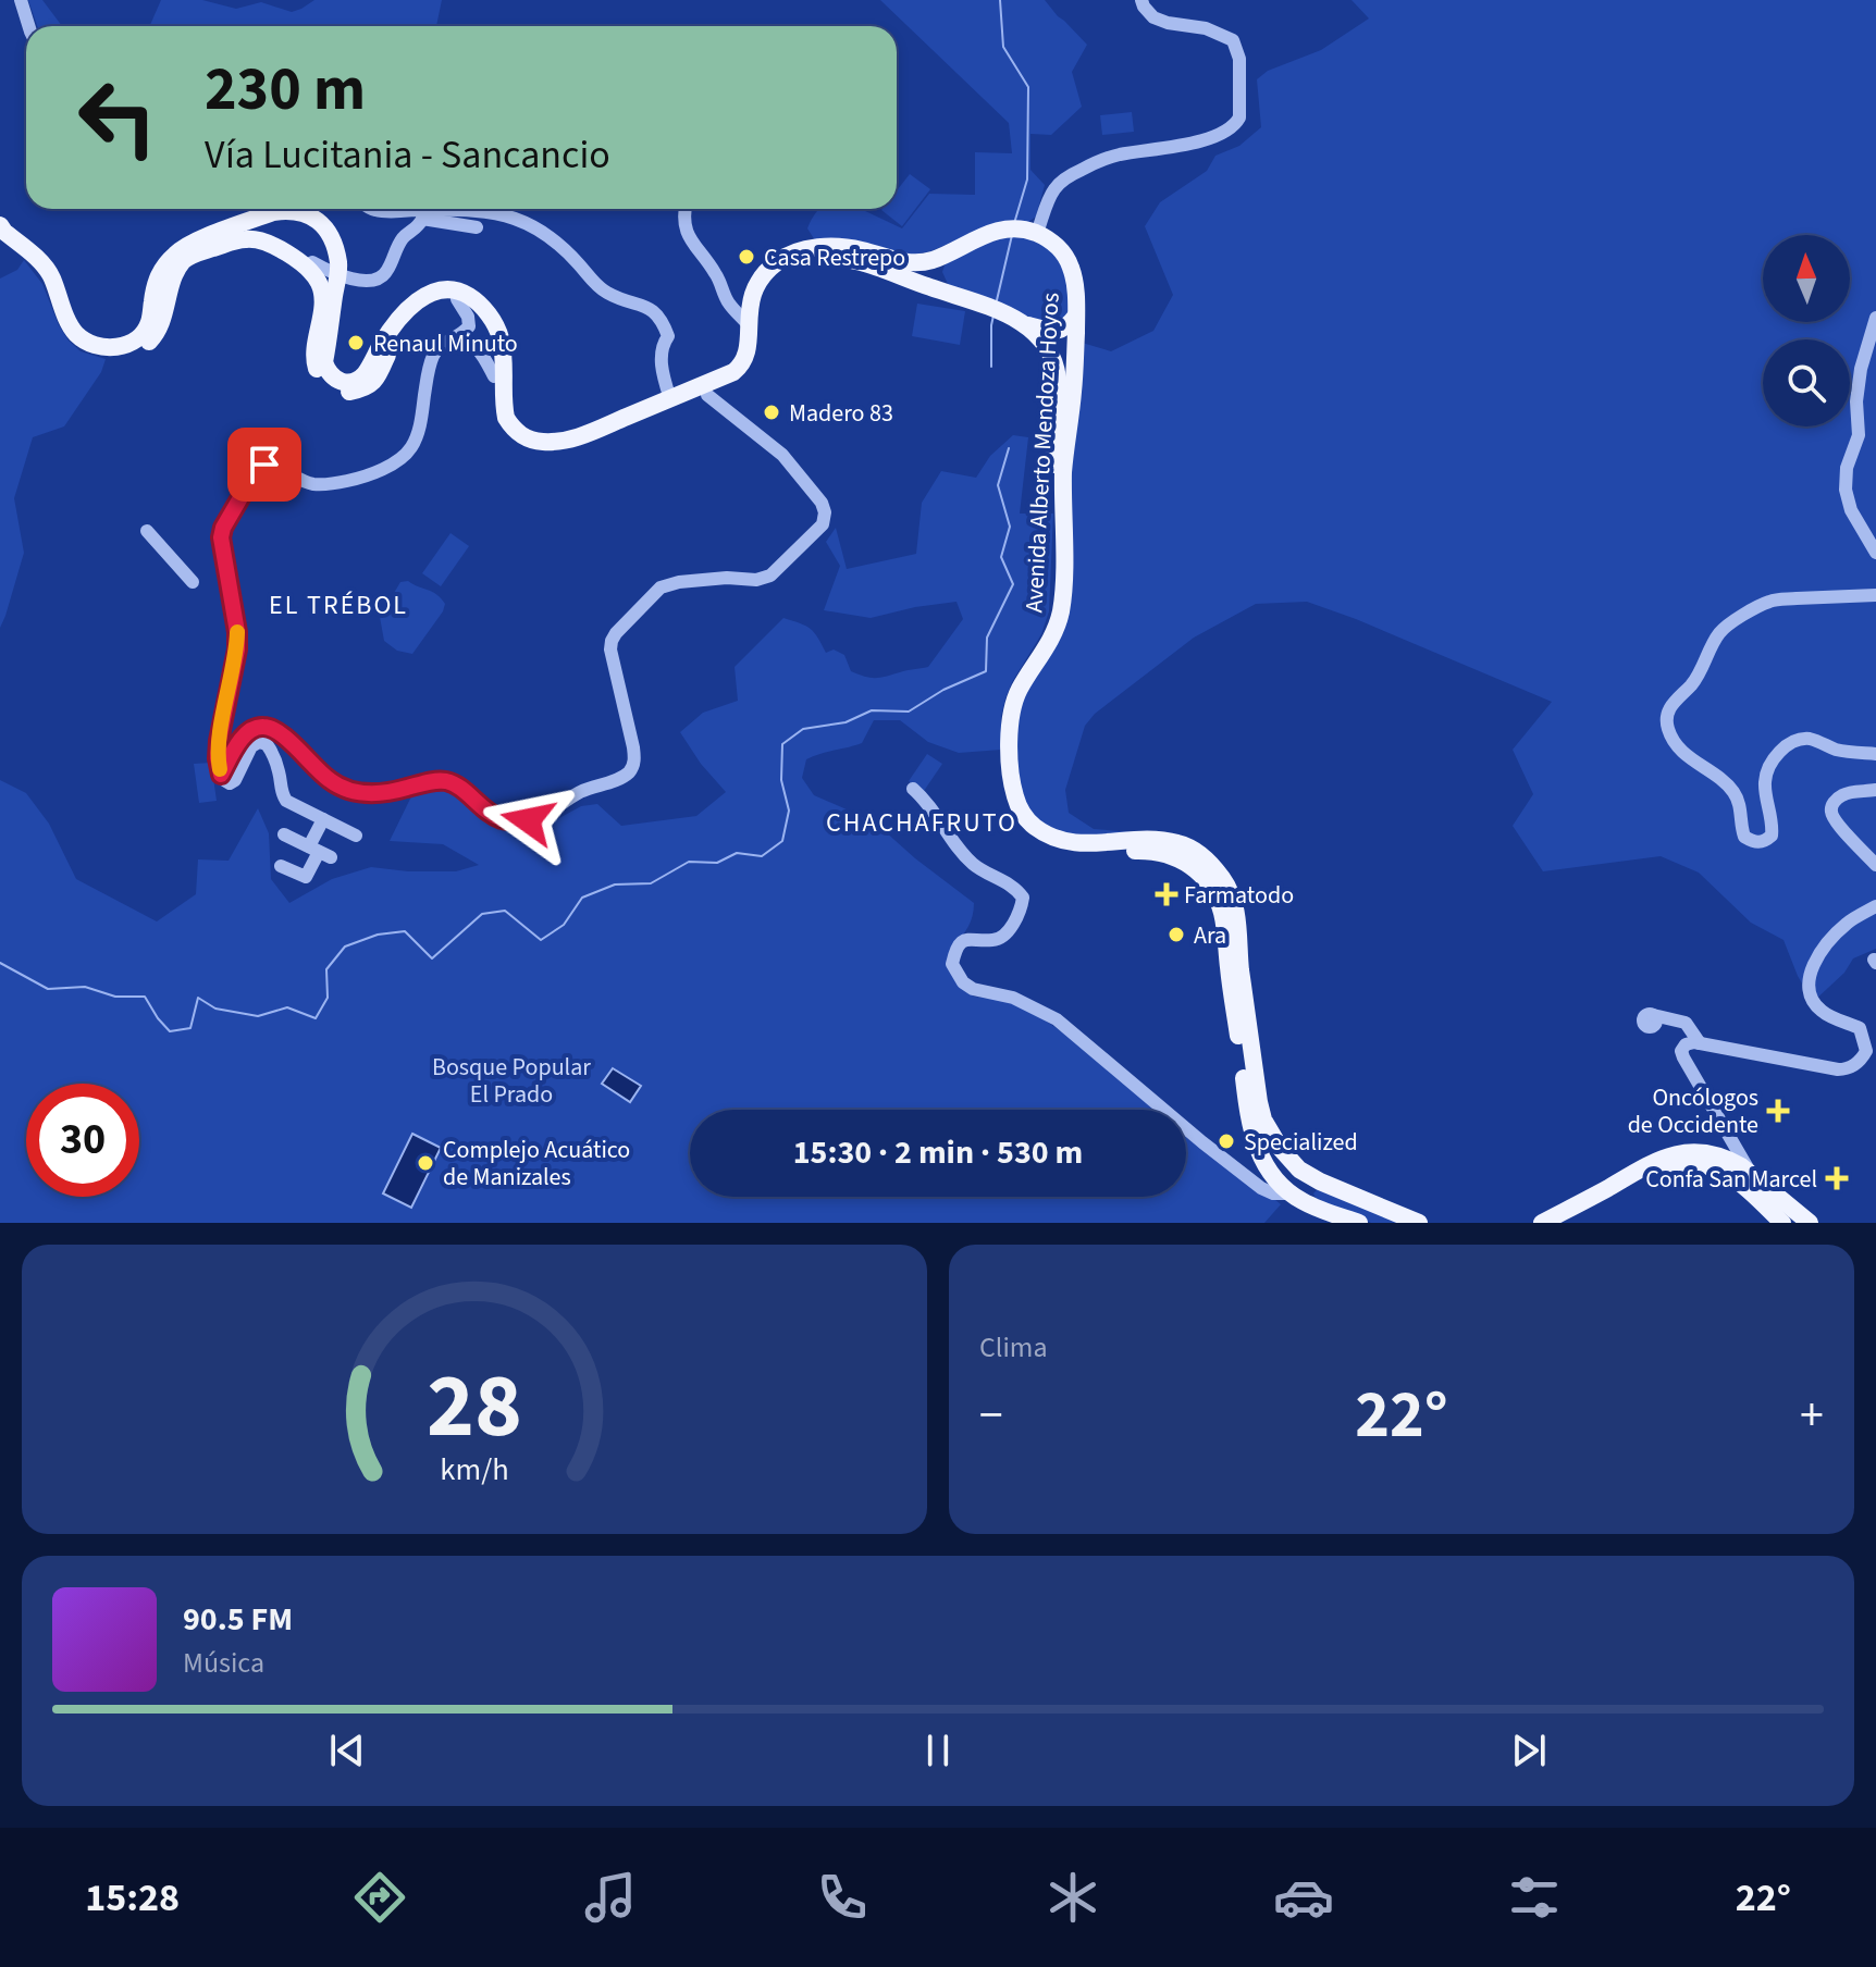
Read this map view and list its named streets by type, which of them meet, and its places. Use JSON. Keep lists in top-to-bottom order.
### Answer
{
  "streets": {
    "main road": ["Avenida Alberto Mendoza Hoyos"]
  },
  "districts": ["EL TRÉBOL", "CHACHAFRUTO"],
  "parks": ["Bosque Popular El Prado"],
  "places": {
    "other": [
      "Casa Restrepo",
      "Renaul Minuto",
      "Madero 83",
      "Ara",
      "Specialized",
      "Complejo Acuático de Manizales"
    ],
    "health": ["Farmatodo", "Oncólogos de Occidente", "Confa San Marcel"]
  },
  "north": "top",
  "page": {
    "turn": ["230 m", "Vía Lucitania - Sancancio"],
    "limit": "30",
    "trip": "15:30 · 2 min · 530 m",
    "tile": "Clima",
    "heat": ["−", "22°", "+"],
    "song": ["90.5 FM", "Música"],
    "tabs": ["15:28", "22°"],
    "gauge": ["28", "km/h"]
  }
}
